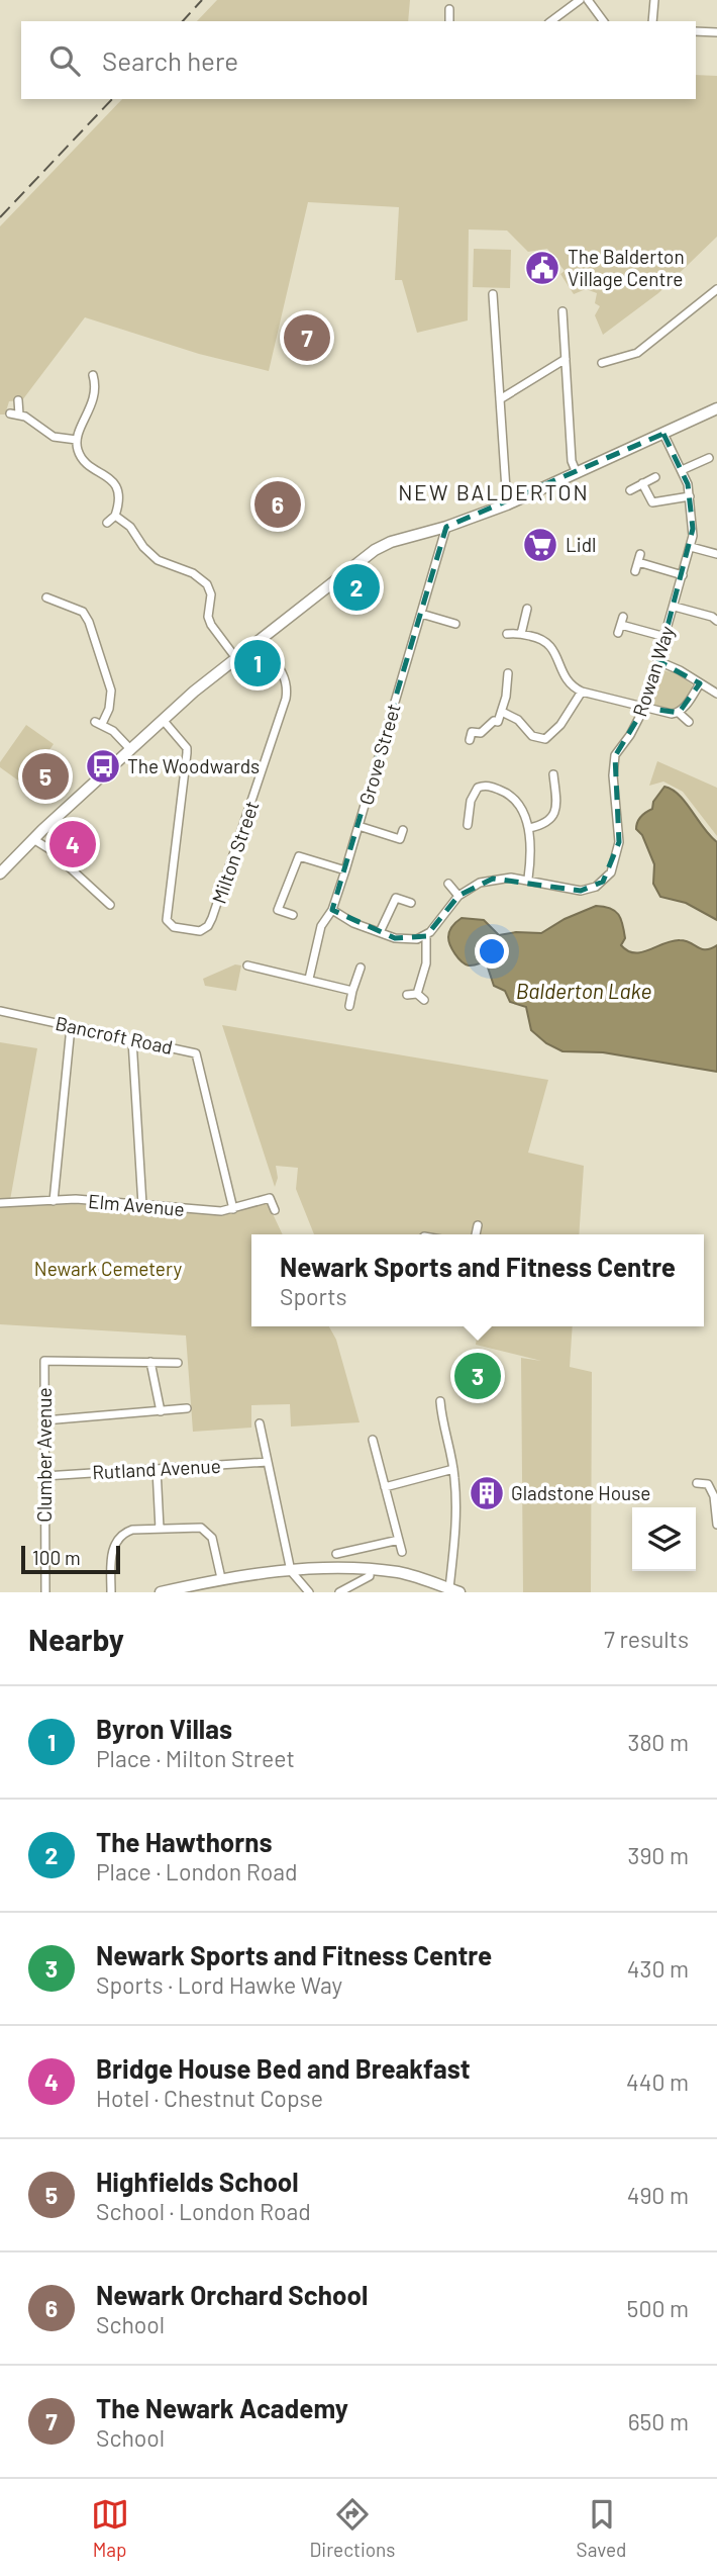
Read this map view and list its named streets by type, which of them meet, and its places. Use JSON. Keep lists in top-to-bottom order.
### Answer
{
  "streets": {
    "street": [
      "Rowan Way",
      "Grove Street",
      "Milton Street",
      "Bancroft Road",
      "Elm Avenue",
      "Clumber Avenue",
      "Rutland Avenue"
    ]
  },
  "crossings": [
    ["Bancroft Road", "Elm Avenue"],
    ["Clumber Avenue", "Rutland Avenue"]
  ],
  "districts": ["NEW BALDERTON"],
  "water": ["Balderton Lake"],
  "parks": ["Newark Cemetery"],
  "places": {
    "public building": ["The Balderton Village Centre"],
    "supermarket": ["Lidl"],
    "bus stop": ["The Woodwards"],
    "building": ["Gladstone House"]
  },
  "scale_bar": "100 m",
  "page": {
    "search": "Search here",
    "pins": [
      "7",
      "6",
      "2",
      "1",
      "5",
      "4",
      "3"
    ],
    "popup": ["Newark Sports and Fitness Centre", "Sports"],
    "scale": "100 m",
    "heading": ["Nearby", "7 results"],
    "list": [
      {
        "mark": "1",
        "name": "Byron Villas",
        "note": "Place · Milton Street",
        "value": "380 m"
      },
      {
        "mark": "2",
        "name": "The Hawthorns",
        "note": "Place · London Road",
        "value": "390 m"
      },
      {
        "mark": "3",
        "name": "Newark Sports and Fitness Centre",
        "note": "Sports · Lord Hawke Way",
        "value": "430 m"
      },
      {
        "mark": "4",
        "name": "Bridge House Bed and Breakfast",
        "note": "Hotel · Chestnut Copse",
        "value": "440 m"
      },
      {
        "mark": "5",
        "name": "Highfields School",
        "note": "School · London Road",
        "value": "490 m"
      },
      {
        "mark": "6",
        "name": "Newark Orchard School",
        "note": "School",
        "value": "500 m"
      },
      {
        "mark": "7",
        "name": "The Newark Academy",
        "note": "School",
        "value": "650 m"
      }
    ],
    "nav": ["Map", "Directions", "Saved"]
  }
}
